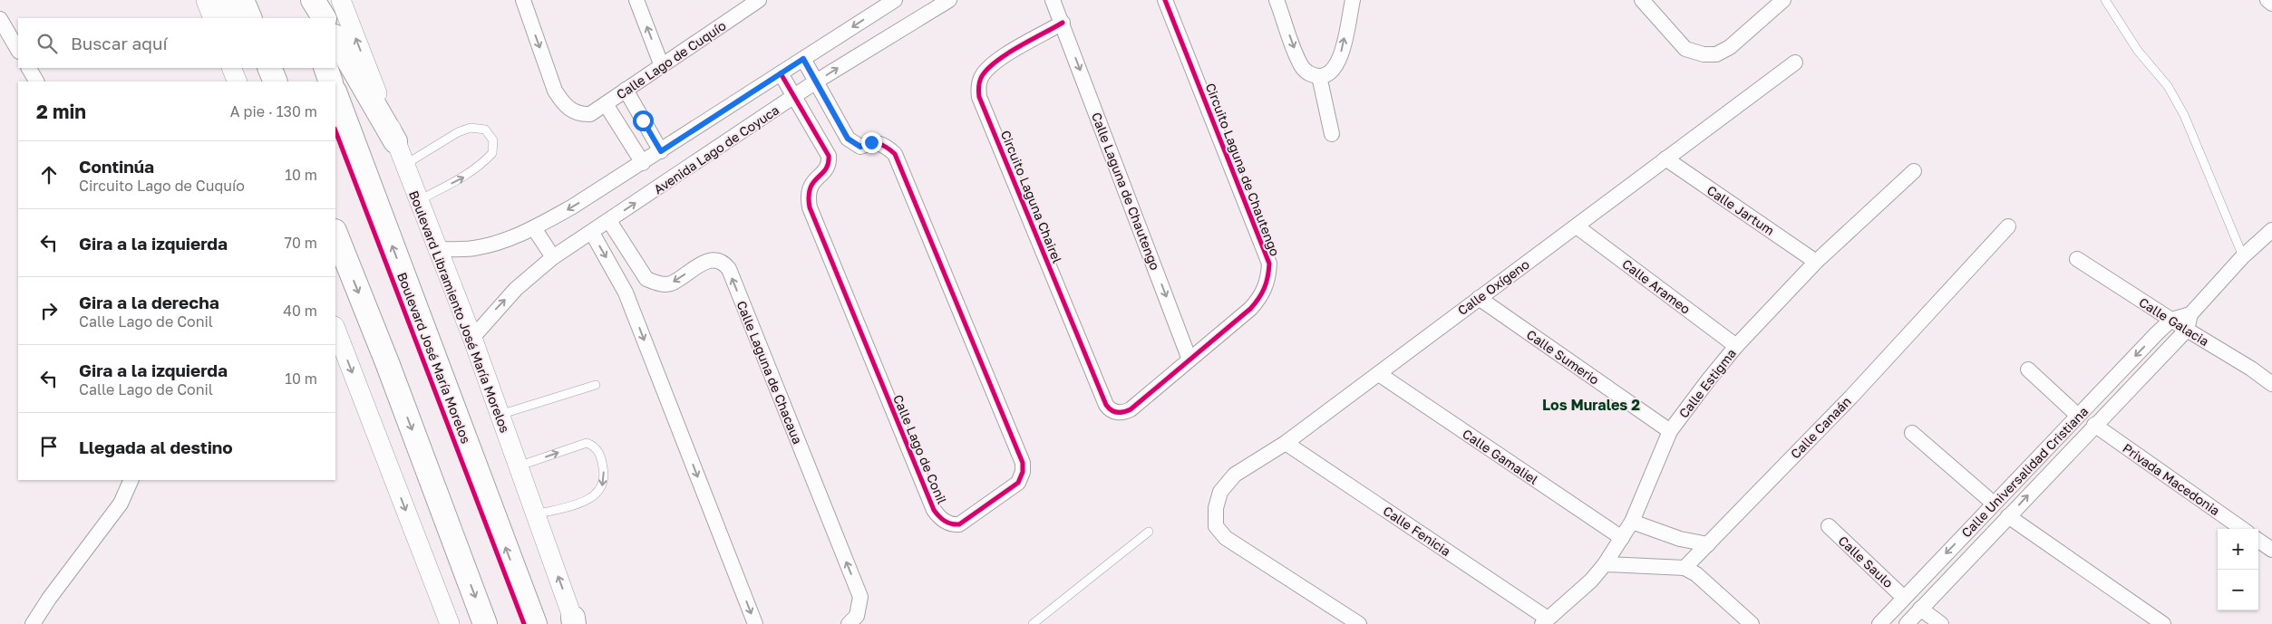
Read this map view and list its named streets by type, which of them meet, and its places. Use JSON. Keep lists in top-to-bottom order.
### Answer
{
  "streets": {
    "main road": ["Boulevard José María Morelos"],
    "street": [
      "Calle Lago de Cuquío",
      "Avenida Lago de Coyuca",
      "Circuito Laguna de Chautengo",
      "Calle Laguna de Chautengo",
      "Circuito Laguna Chairel",
      "Calle Jartum",
      "Calle Arameo",
      "Calle Oxígeno",
      "Boulevard Libramiento José María Morelos",
      "Calle Galacia",
      "Calle Sumerio",
      "Calle Laguna de Chacaua",
      "Calle Estigma",
      "Calle Canaán",
      "Calle Lago de Conil",
      "Calle Gamaliel",
      "Calle Universalidad Cristiana",
      "Privada Macedonia",
      "Calle Fenicia",
      "Calle Saulo"
    ]
  },
  "crossings": [
    ["Avenida Lago de Coyuca", "Boulevard Libramiento José María Morelos"],
    ["Avenida Lago de Coyuca", "Calle Lago de Conil"],
    ["Circuito Laguna de Chautengo", "Calle Laguna de Chautengo"],
    ["Circuito Laguna de Chautengo", "Circuito Laguna Chairel"],
    ["Calle Laguna de Chautengo", "Circuito Laguna Chairel"],
    ["Calle Jartum", "Calle Oxígeno"],
    ["Calle Jartum", "Calle Estigma"],
    ["Calle Arameo", "Calle Oxígeno"],
    ["Calle Arameo", "Calle Estigma"],
    ["Calle Oxígeno", "Calle Sumerio"],
    ["Calle Oxígeno", "Calle Gamaliel"],
    ["Calle Oxígeno", "Calle Fenicia"],
    ["Calle Galacia", "Calle Universalidad Cristiana"],
    ["Calle Sumerio", "Calle Estigma"],
    ["Calle Estigma", "Calle Gamaliel"],
    ["Calle Estigma", "Calle Fenicia"],
    ["Calle Universalidad Cristiana", "Privada Macedonia"],
    ["Calle Universalidad Cristiana", "Calle Saulo"]
  ],
  "one_way": ["Calle Laguna de Chautengo"],
  "districts": ["Los Murales 2"],
  "page": {
    "search": "Buscar aquí",
    "heading": ["2 min", "A pie · 130 m"],
    "list": [
      ["Continúa", "Circuito Lago de Cuquío", "10 m"],
      ["Gira a la izquierda", "70 m"],
      ["Gira a la derecha", "Calle Lago de Conil", "40 m"],
      ["Gira a la izquierda", "Calle Lago de Conil", "10 m"],
      "Llegada al destino"
    ],
    "map_buttons": ["+", "−"]
  }
}
